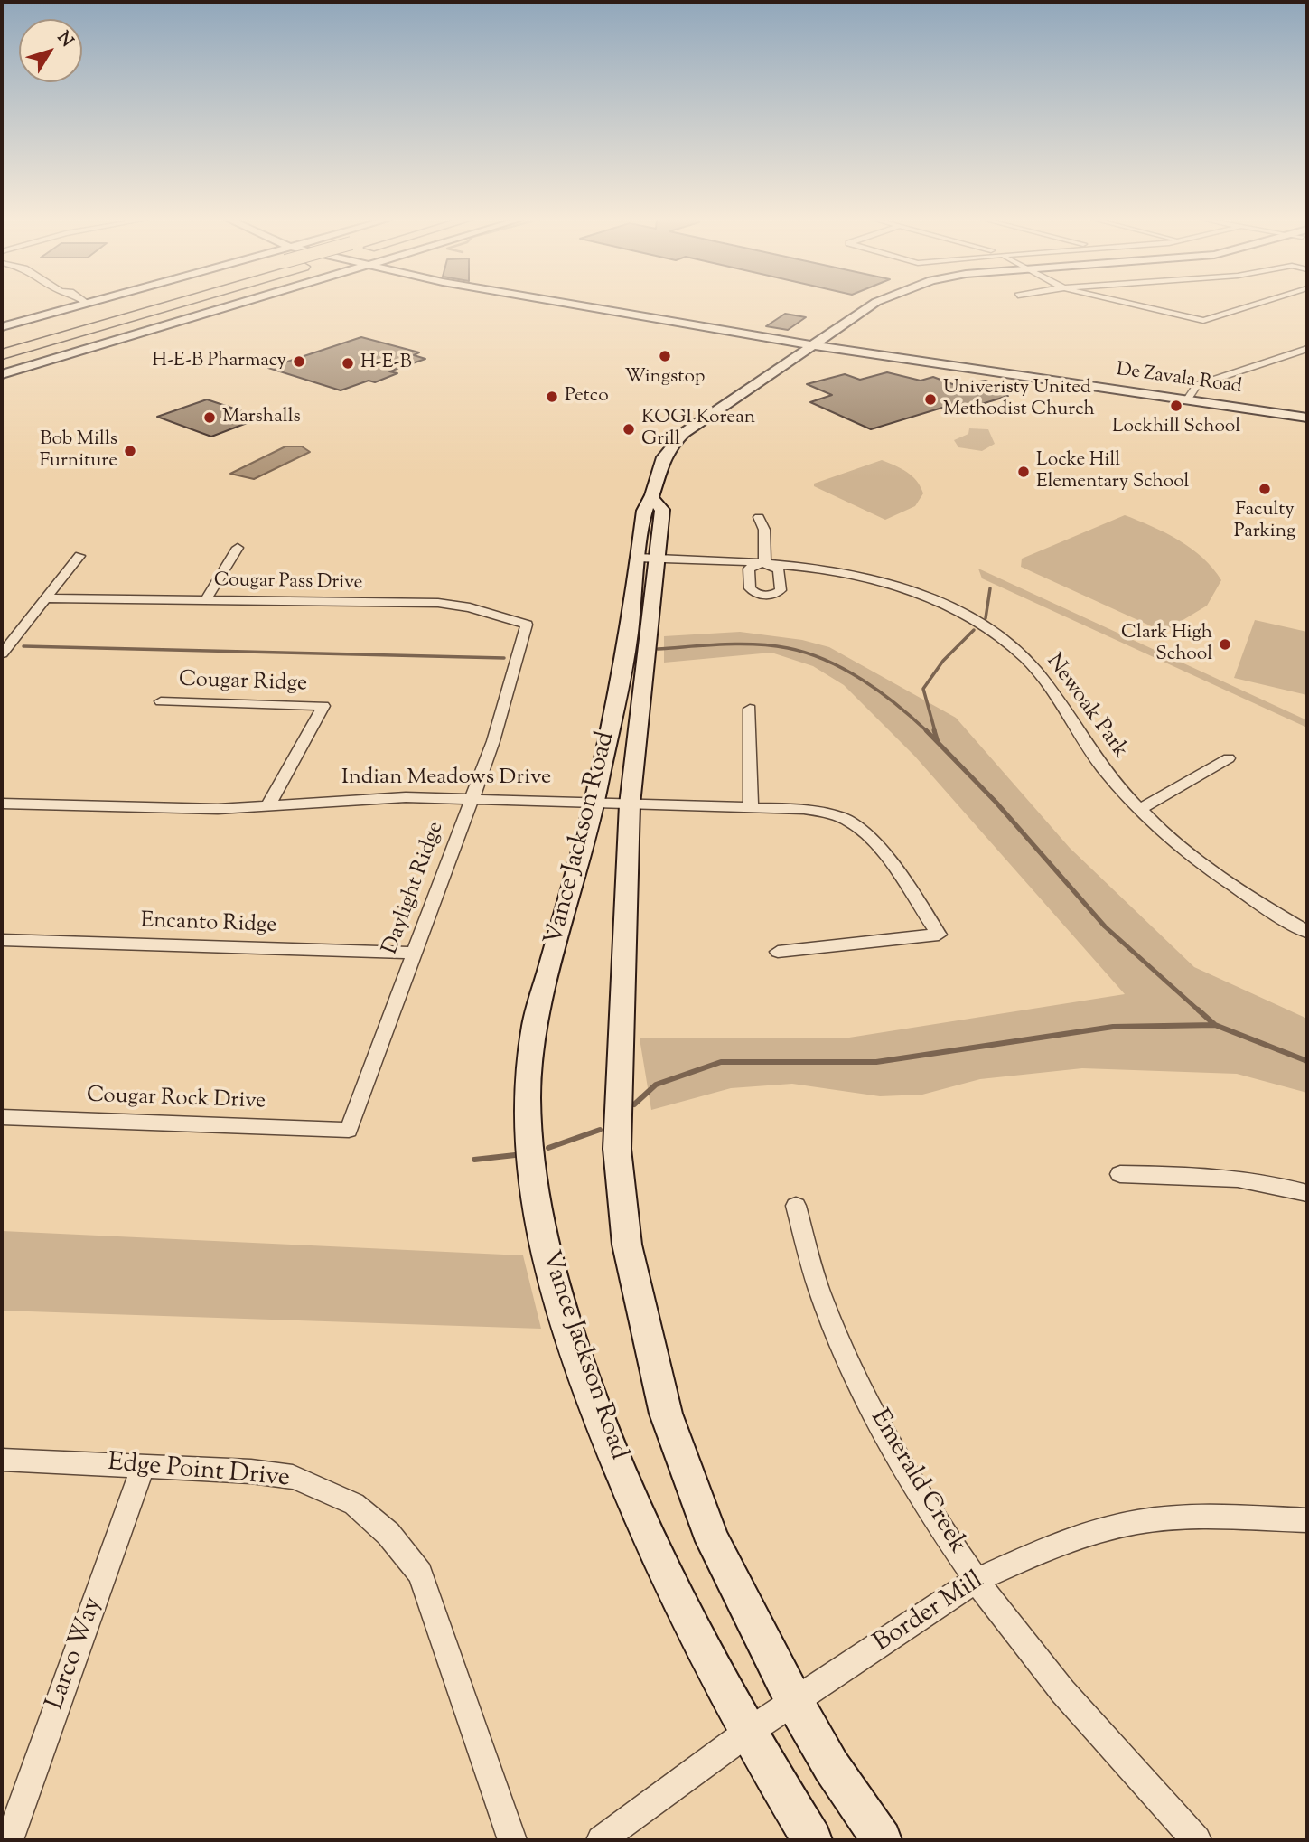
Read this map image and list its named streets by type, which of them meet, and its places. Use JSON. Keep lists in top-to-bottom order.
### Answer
{
  "streets": {
    "main road": ["De Zavala Road", "Vance Jackson Road"],
    "street": [
      "Cougar Pass Drive",
      "Cougar Ridge",
      "Newoak Park",
      "Indian Meadows Drive",
      "Daylight Ridge",
      "Encanto Ridge",
      "Cougar Rock Drive",
      "Edge Point Drive",
      "Emerald Creek",
      "Border Mill",
      "Larco Way"
    ]
  },
  "crossings": [
    ["De Zavala Road", "Vance Jackson Road"],
    ["Cougar Pass Drive", "Daylight Ridge"],
    ["Cougar Ridge", "Indian Meadows Drive"],
    ["Newoak Park", "Vance Jackson Road"],
    ["Indian Meadows Drive", "Vance Jackson Road"],
    ["Indian Meadows Drive", "Daylight Ridge"],
    ["Vance Jackson Road", "Border Mill"],
    ["Daylight Ridge", "Encanto Ridge"],
    ["Daylight Ridge", "Cougar Rock Drive"],
    ["Edge Point Drive", "Larco Way"],
    ["Emerald Creek", "Border Mill"]
  ],
  "places": [
    "Wingstop",
    "H-E-B Pharmacy",
    "H-E-B",
    "Petco",
    "Univeristy United Methodist Church",
    "Lockhill School",
    "Marshalls",
    "KOGI Korean Grill",
    "Bob Mills Furniture",
    "Locke Hill Elementary School",
    "Faculty Parking",
    "Clark High School"
  ],
  "north": "top right"
}
